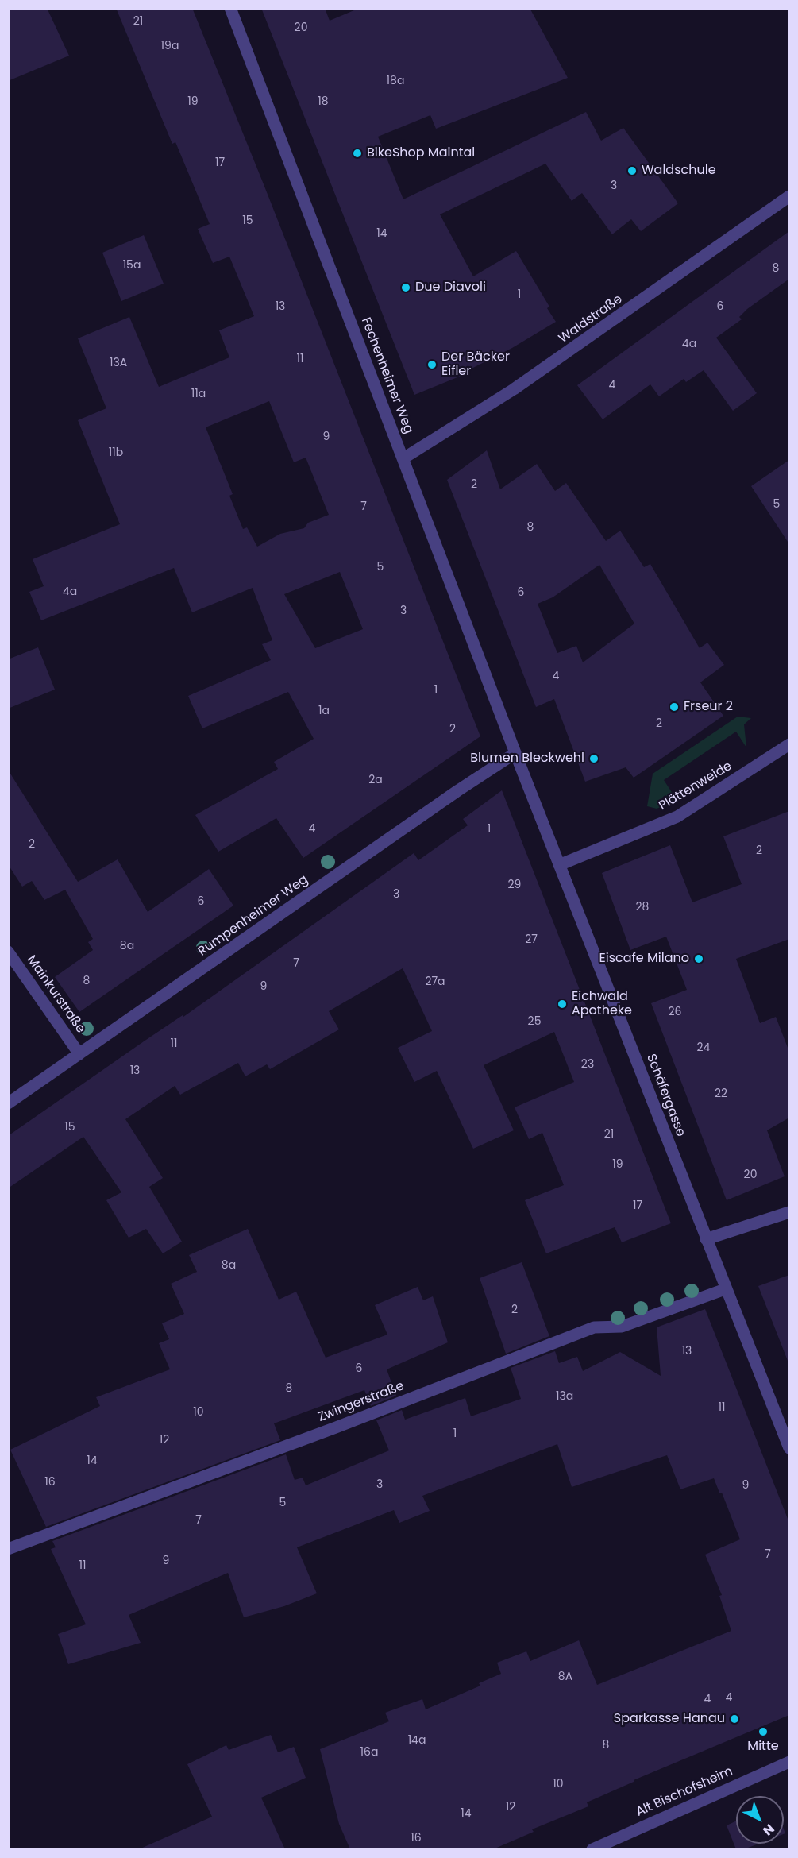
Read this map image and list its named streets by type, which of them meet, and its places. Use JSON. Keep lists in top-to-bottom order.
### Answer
{
  "streets": {
    "street": [
      "Waldstraße",
      "Fechenheimer Weg",
      "Plättenweide",
      "Rumpenheimer Weg",
      "Mainkurstraße",
      "Schäfergasse",
      "Zwingerstraße",
      "Alt Bischofsheim"
    ]
  },
  "crossings": [
    ["Waldstraße", "Fechenheimer Weg"],
    ["Fechenheimer Weg", "Rumpenheimer Weg"],
    ["Fechenheimer Weg", "Schäfergasse"],
    ["Plättenweide", "Schäfergasse"],
    ["Rumpenheimer Weg", "Mainkurstraße"],
    ["Rumpenheimer Weg", "Schäfergasse"],
    ["Schäfergasse", "Zwingerstraße"]
  ],
  "places": [
    "BikeShop Maintal",
    "Waldschule",
    "Due Diavoli",
    "Der Bäcker Eifler",
    "Frseur 2",
    "Blumen Bleckwehl",
    "Eiscafe Milano",
    "Eichwald Apotheke",
    "Sparkasse Hanau",
    "Mitte"
  ],
  "house_numbers": [
    "21",
    "20",
    "19a",
    "18a",
    "19",
    "18",
    "17",
    "3",
    "15",
    "14",
    "15a",
    "8",
    "1",
    "13",
    "6",
    "4a",
    "11",
    "13A",
    "4",
    "11a",
    "9",
    "11b",
    "2",
    "5",
    "7",
    "8",
    "5",
    "4a",
    "6",
    "3",
    "4",
    "1",
    "1a",
    "2",
    "2",
    "2a",
    "4",
    "1",
    "2",
    "2",
    "29",
    "3",
    "6",
    "28",
    "27",
    "8a",
    "7",
    "8",
    "27a",
    "9",
    "26",
    "25",
    "11",
    "24",
    "23",
    "13",
    "22",
    "15",
    "21",
    "19",
    "20",
    "17",
    "8a",
    "2",
    "13",
    "6",
    "8",
    "13a",
    "11",
    "10",
    "1",
    "12",
    "14",
    "16",
    "3",
    "9",
    "5",
    "7",
    "7",
    "9",
    "11",
    "8A",
    "4",
    "4",
    "14a",
    "8",
    "16a",
    "10",
    "12",
    "14",
    "16"
  ],
  "north": "bottom right"
}
